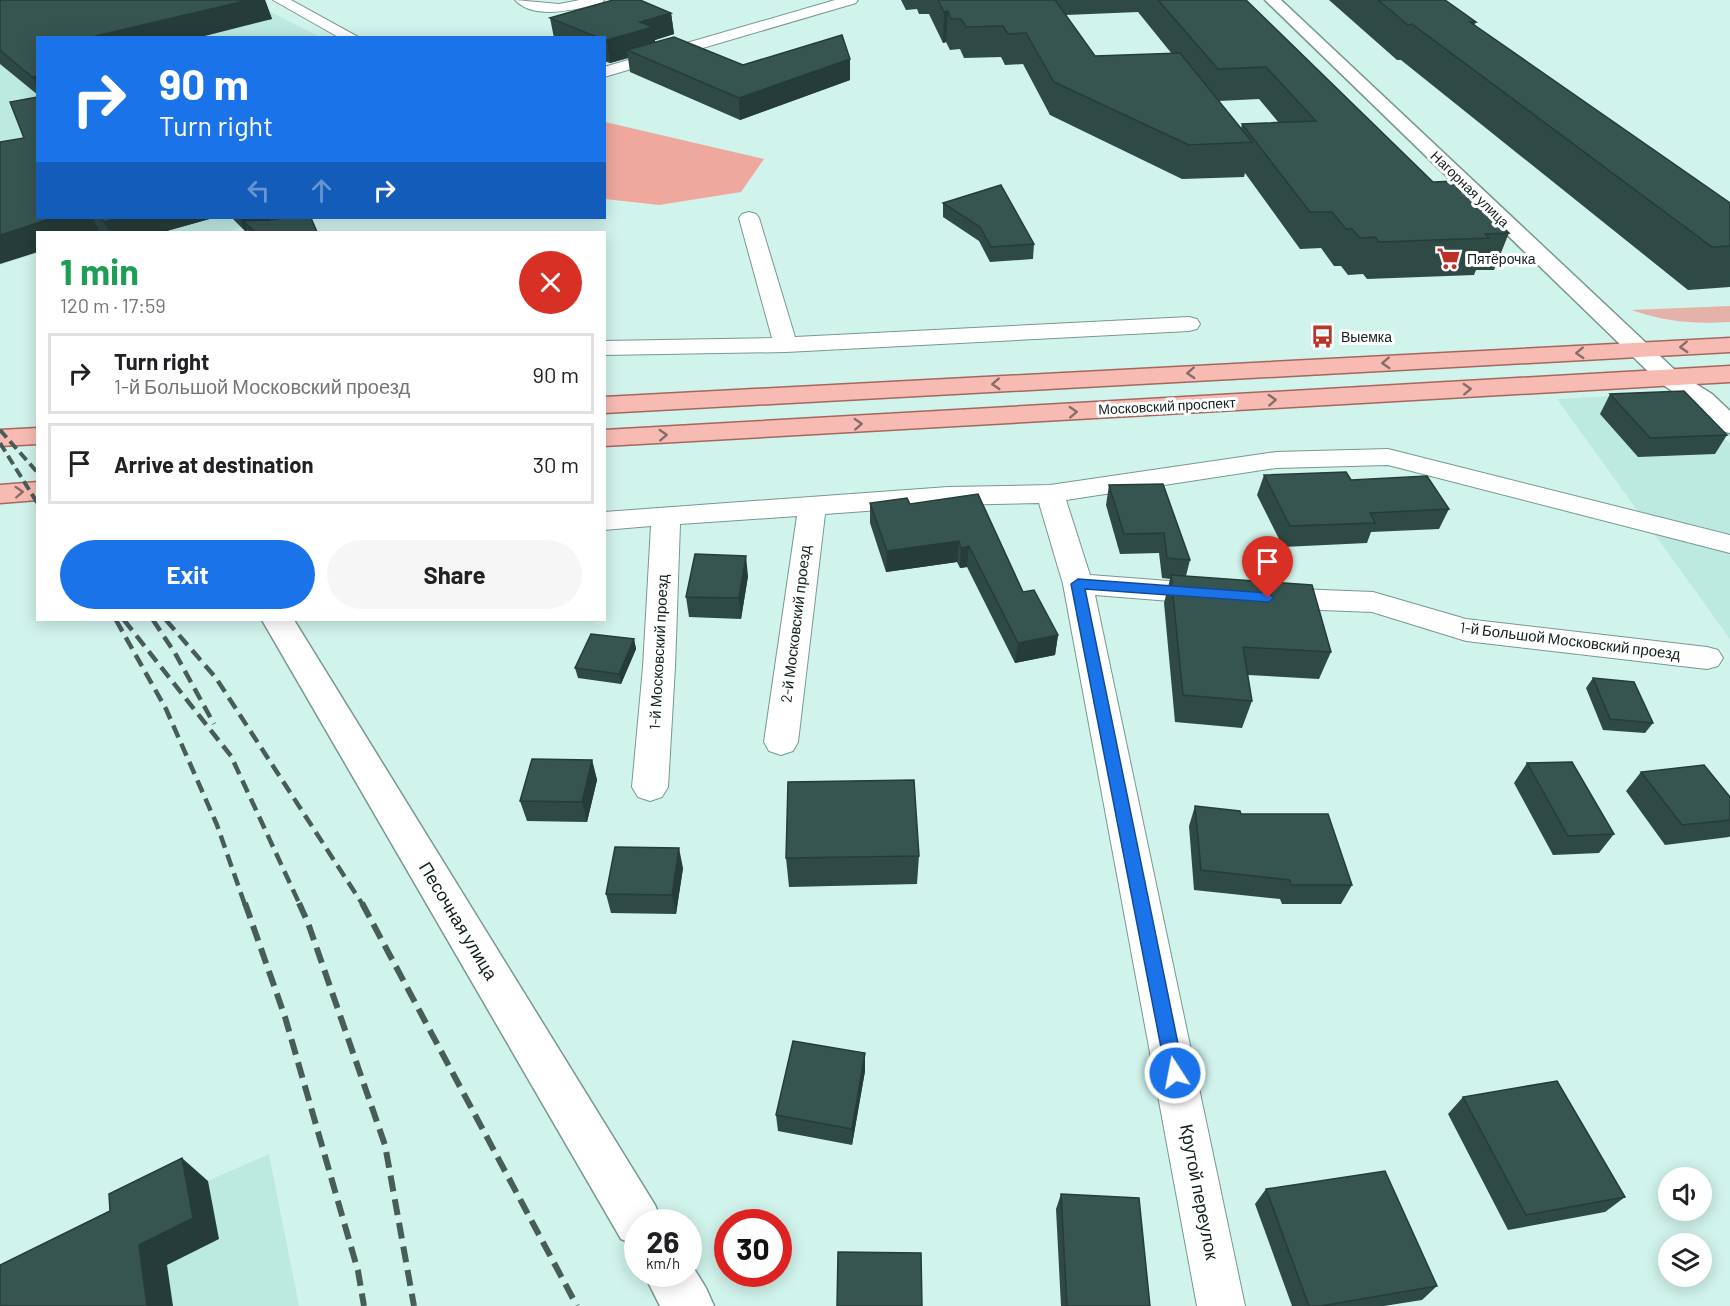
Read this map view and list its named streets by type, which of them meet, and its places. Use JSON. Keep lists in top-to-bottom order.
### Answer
{
  "streets": {
    "main road": ["Нагорная улица", "Московский проспект", "Песочная улица"],
    "street": [
      "2-й Московский проезд",
      "1-й Большой Московский проезд",
      "1-й Московский проезд",
      "Крутой переулок"
    ]
  },
  "crossings": [
    ["Нагорная улица", "Московский проспект"],
    ["1-й Большой Московский проезд", "Крутой переулок"]
  ],
  "places": {
    "supermarket": ["Пятёрочка"],
    "bus stop": ["Выемка"]
  },
  "page": {
    "turn": ["90 m", "Turn right"],
    "heading": ["1 min", "120 m · 17:59"],
    "list": [
      {
        "name": "Turn right",
        "note": "1-й Большой Московский проезд",
        "value": "90 m"
      },
      {
        "name": "Arrive at destination",
        "value": "30 m"
      }
    ],
    "buttons": ["Exit", "Share"],
    "speed": "26 km/h",
    "limit": "30"
  }
}
